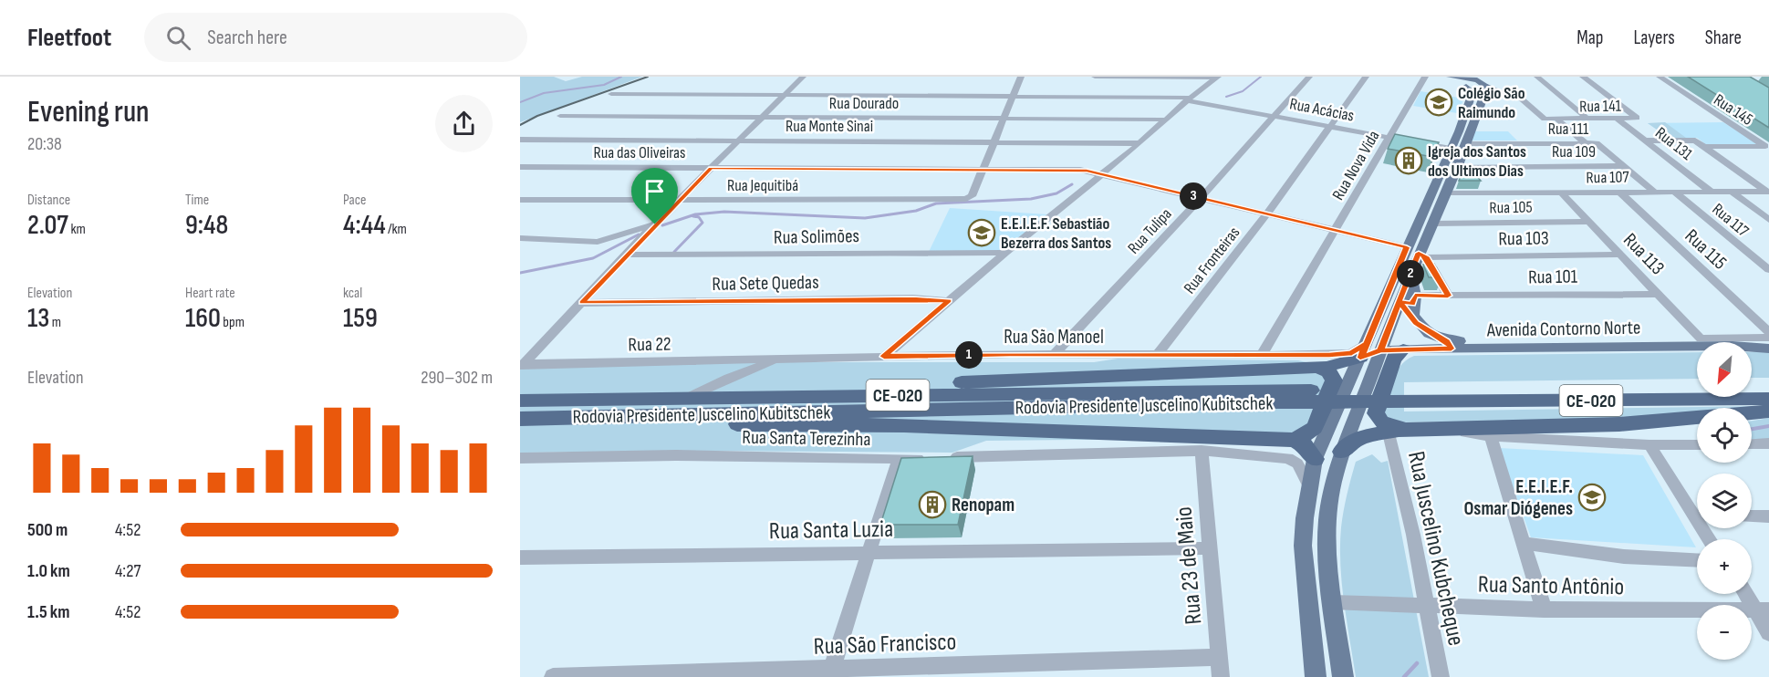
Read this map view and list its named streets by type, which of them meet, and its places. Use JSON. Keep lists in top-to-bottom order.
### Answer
{
  "streets": {
    "highway": ["CE-020", "Rodovia Presidente Juscelino Kubitschek"],
    "main road": ["Avenida Contorno Norte"],
    "street": [
      "Rua Dourado",
      "Rua 141",
      "Rua Acácias",
      "Rua 145",
      "Rua Monte Sinai",
      "Rua 111",
      "Rua 131",
      "Rua 109",
      "Rua das Oliveiras",
      "Rua Nova Vida",
      "Rua 107",
      "Rua Jequitibá",
      "Rua 105",
      "Rua 117",
      "Rua Tulipa",
      "Rua Solimões",
      "Rua 103",
      "Rua 115",
      "Rua 113",
      "Rua Fronteiras",
      "Rua 101",
      "Rua Sete Quedas",
      "Rua São Manoel",
      "Rua 22",
      "Rua Santa Terezinha",
      "Rua Santa Luzia",
      "Rua Juscelino Kubcheque",
      "Rua 23 de Maio",
      "Rua Santo Antônio",
      "Rua São Francisco"
    ]
  },
  "crossings": [
    ["Rua 141", "Rua 131"],
    ["Rua Acácias", "Rua Nova Vida"],
    ["Rua Acácias", "Rua Tulipa"],
    ["Rua Acácias", "Rua Fronteiras"],
    ["Rua 111", "Rua 109"],
    ["Rua 131", "Rua 107"],
    ["Rua das Oliveiras", "Rua Nova Vida"],
    ["Rua das Oliveiras", "Rua Jequitibá"],
    ["Rua das Oliveiras", "Rua Tulipa"],
    ["Rua das Oliveiras", "Rua Fronteiras"],
    ["Rua Nova Vida", "Rua São Manoel"],
    ["Rua 107", "Rua 117"],
    ["Rua 107", "Rua 115"],
    ["Rua 107", "Rua 113"],
    ["Rua 105", "Rua 113"],
    ["Rua Tulipa", "Rua São Manoel"],
    ["Rua 103", "Rua 113"],
    ["Rua 113", "Rua 101"],
    ["Rua Fronteiras", "Rua São Manoel"],
    ["Avenida Contorno Norte", "Rua São Manoel"],
    ["Rua São Manoel", "Rua 22"],
    ["Rua Santa Terezinha", "Rua 23 de Maio"],
    ["Rua Santa Luzia", "Rua 23 de Maio"],
    ["Rua Juscelino Kubcheque", "Rua Santo Antônio"],
    ["Rua 23 de Maio", "Rua São Francisco"]
  ],
  "places": {
    "school or university": ["Colégio São Raimundo", "E.E.I.E.F. Sebastião Bezerra dos Santos", "E.E.I.E.F. Osmar Diógenes"],
    "building": ["Igreja dos Santos dos Ultimos Dias", "Renopam"]
  },
  "north": "bottom left",
  "page": {
    "header": "Fleetfoot",
    "search": "Search here",
    "nav": ["Map", "Layers", "Share"],
    "heading": ["Evening run", "20:38"],
    "stats": [
      ["Distance", "2.07 km"],
      ["Time", "9:48"],
      ["Pace", "4:44 /km"],
      ["Elevation", "13 m"],
      ["Heart rate", "160 bpm"],
      ["kcal", "159"]
    ],
    "pins": ["3", "2", "1"],
    "map_buttons": ["+", "−"],
    "chart": ["Elevation", "290–302 m"],
    "list": [
      {
        "name": "500 m",
        "note": "4:52"
      },
      {
        "name": "1.0 km",
        "note": "4:27"
      },
      {
        "name": "1.5 km",
        "note": "4:52"
      }
    ]
  }
}
